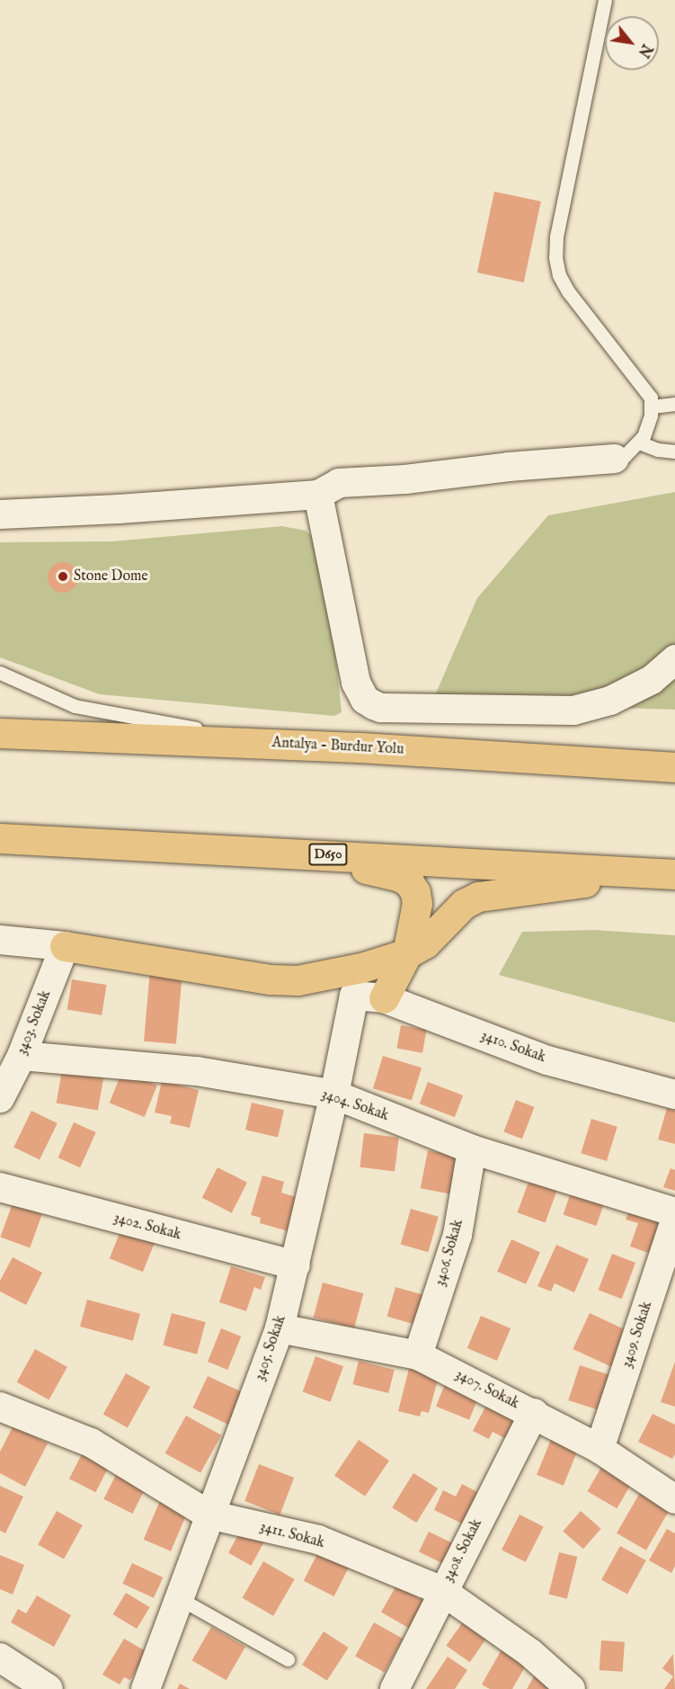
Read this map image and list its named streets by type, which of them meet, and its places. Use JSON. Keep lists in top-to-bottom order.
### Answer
{
  "streets": {
    "highway": ["Antalya - Burdur Yolu", "D650"],
    "street": [
      "3403. Sokak",
      "3410. Sokak",
      "3404. Sokak",
      "3402. Sokak",
      "3406. Sokak",
      "3409. Sokak",
      "3405. Sokak",
      "3407. Sokak",
      "3411. Sokak",
      "3408. Sokak"
    ]
  },
  "crossings": [
    ["3403. Sokak", "3404. Sokak"],
    ["3410. Sokak", "3405. Sokak"],
    ["3404. Sokak", "3406. Sokak"],
    ["3404. Sokak", "3405. Sokak"],
    ["3402. Sokak", "3405. Sokak"],
    ["3406. Sokak", "3407. Sokak"],
    ["3409. Sokak", "3407. Sokak"],
    ["3405. Sokak", "3407. Sokak"],
    ["3405. Sokak", "3411. Sokak"],
    ["3407. Sokak", "3408. Sokak"],
    ["3411. Sokak", "3408. Sokak"]
  ],
  "places": ["Stone Dome"],
  "north": "bottom right"
}
